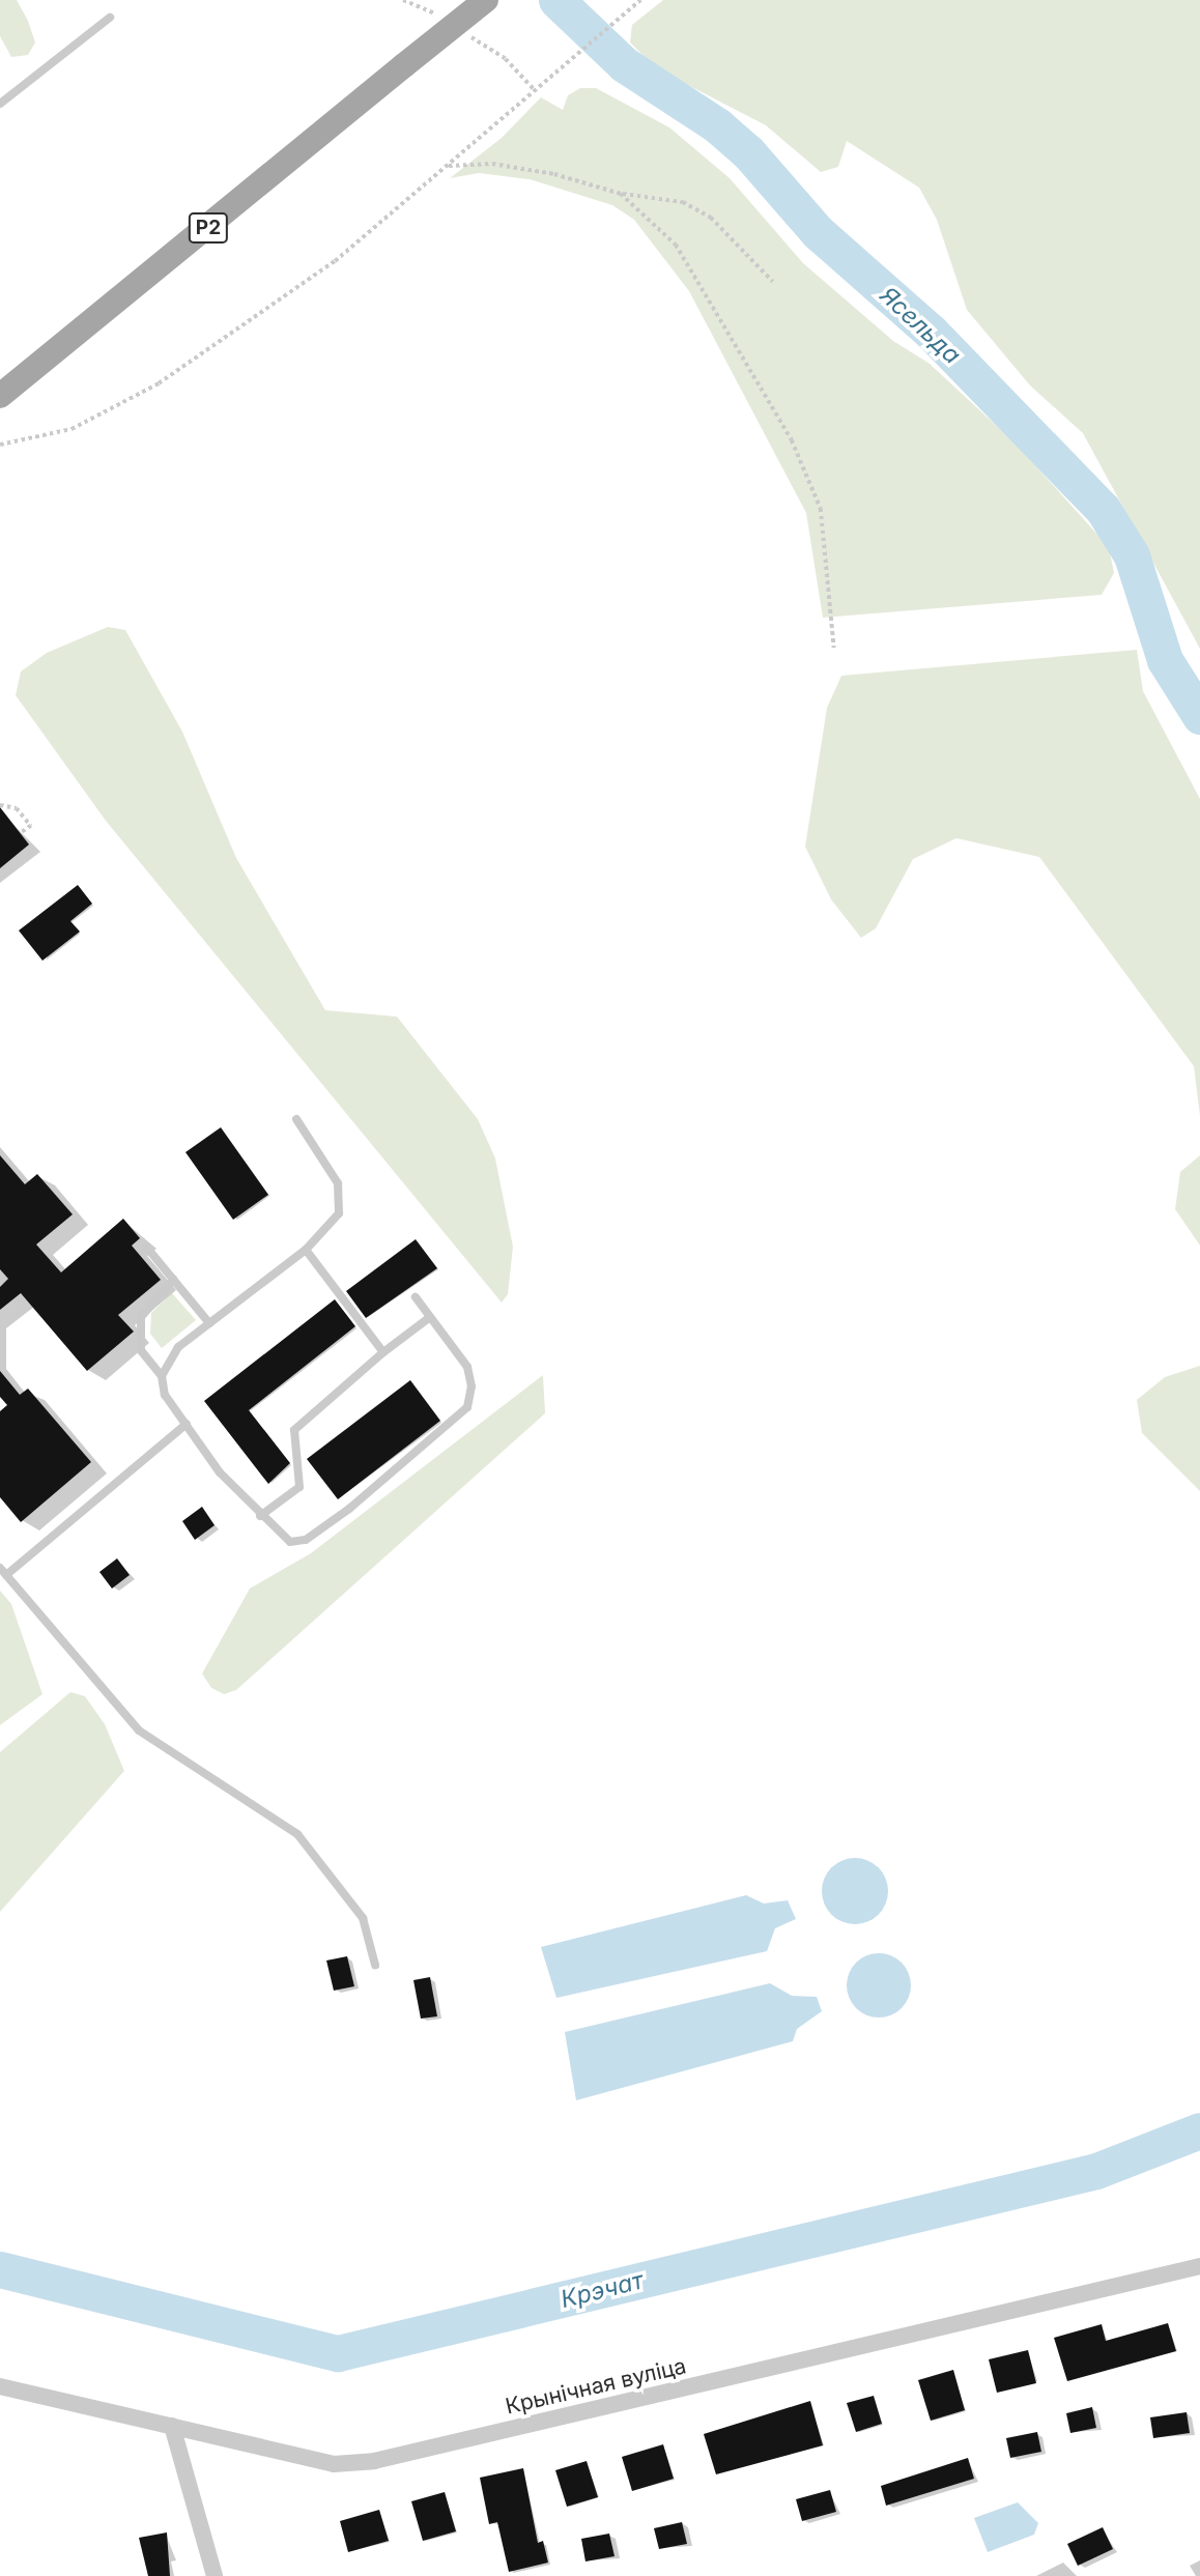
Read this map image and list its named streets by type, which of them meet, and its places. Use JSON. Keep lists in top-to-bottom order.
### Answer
{
  "streets": {
    "main road": ["Р2"],
    "street": ["Крынічная вуліца"]
  },
  "water": ["Ясельда", "Крэчат"]
}
